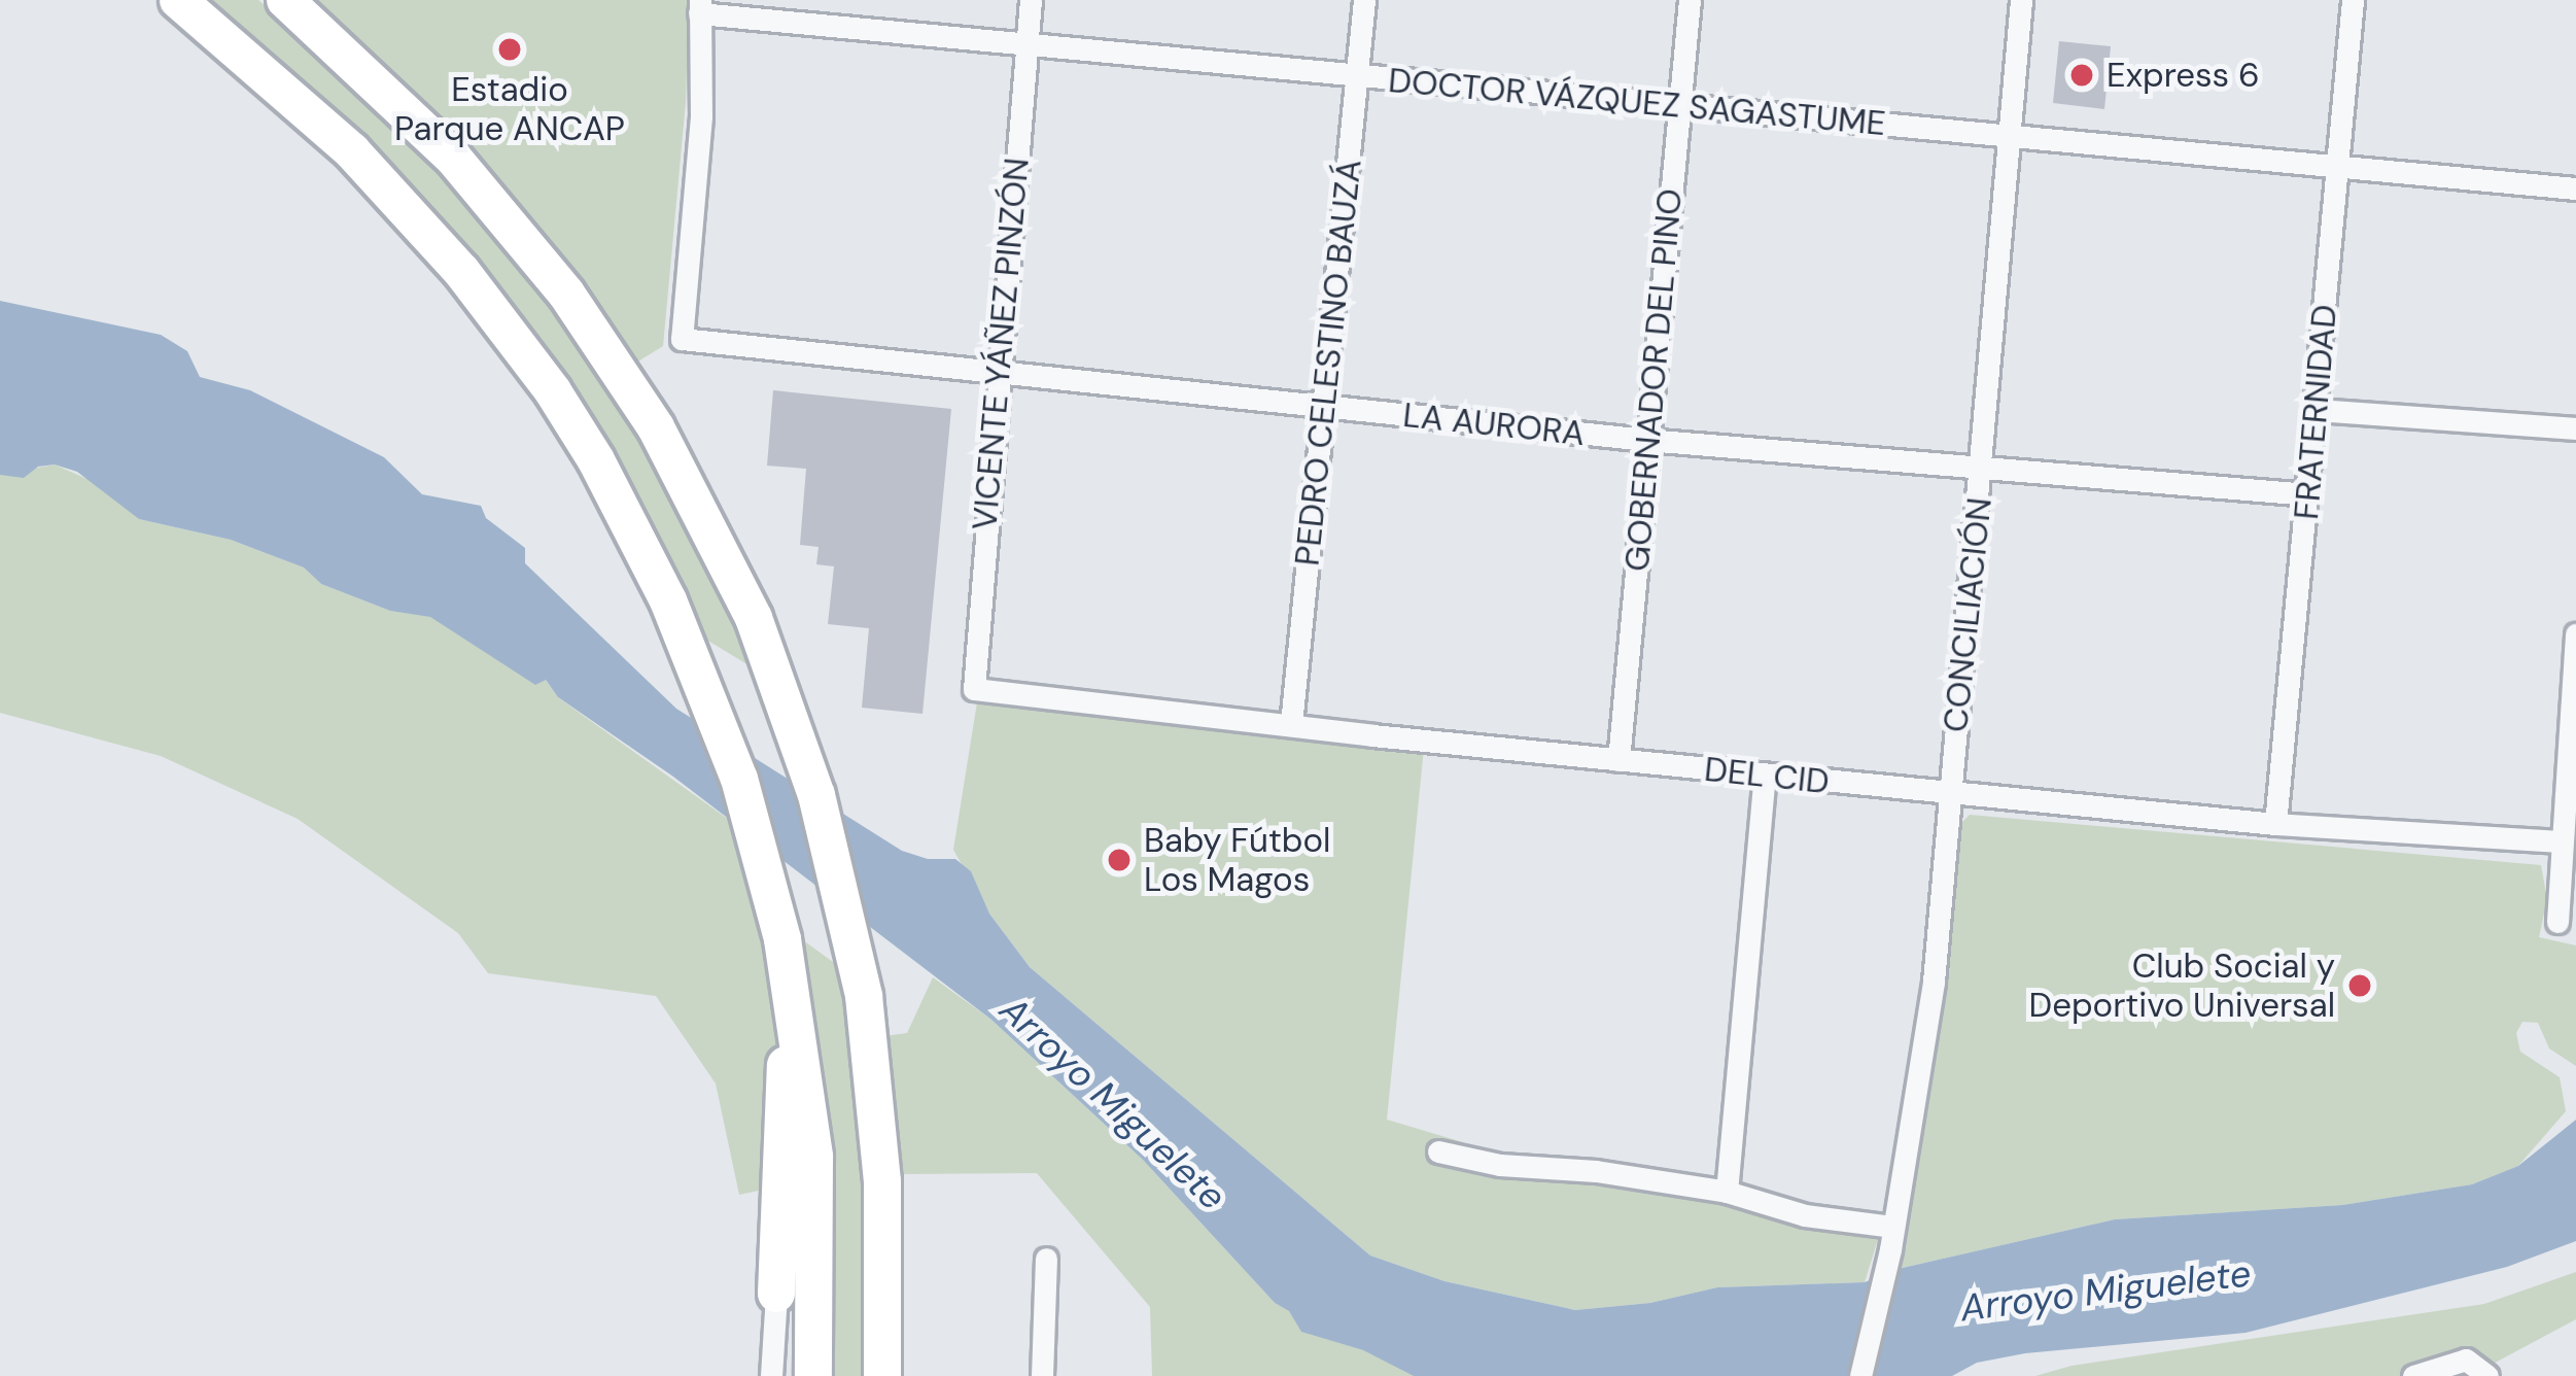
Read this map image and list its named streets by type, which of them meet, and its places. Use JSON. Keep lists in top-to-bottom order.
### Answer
{
  "streets": {
    "street": [
      "DOCTOR VÁZQUEZ SAGASTUME",
      "VICENTE YÁÑEZ PINZÓN",
      "PEDRO CELESTINO BAUZÁ",
      "GOBERNADOR DEL PINO",
      "FRATERNIDAD",
      "LA AURORA",
      "CONCILIACIÓN",
      "DEL CID"
    ]
  },
  "crossings": [
    ["DOCTOR VÁZQUEZ SAGASTUME", "VICENTE YÁÑEZ PINZÓN"],
    ["DOCTOR VÁZQUEZ SAGASTUME", "PEDRO CELESTINO BAUZÁ"],
    ["DOCTOR VÁZQUEZ SAGASTUME", "GOBERNADOR DEL PINO"],
    ["DOCTOR VÁZQUEZ SAGASTUME", "FRATERNIDAD"],
    ["DOCTOR VÁZQUEZ SAGASTUME", "LA AURORA"],
    ["DOCTOR VÁZQUEZ SAGASTUME", "CONCILIACIÓN"],
    ["VICENTE YÁÑEZ PINZÓN", "LA AURORA"],
    ["VICENTE YÁÑEZ PINZÓN", "DEL CID"],
    ["PEDRO CELESTINO BAUZÁ", "LA AURORA"],
    ["PEDRO CELESTINO BAUZÁ", "DEL CID"],
    ["GOBERNADOR DEL PINO", "LA AURORA"],
    ["GOBERNADOR DEL PINO", "DEL CID"],
    ["FRATERNIDAD", "LA AURORA"],
    ["FRATERNIDAD", "DEL CID"],
    ["LA AURORA", "CONCILIACIÓN"],
    ["CONCILIACIÓN", "DEL CID"]
  ],
  "water": ["Arroyo Miguelete"],
  "places": [
    "Estadio Parque ANCAP",
    "Express 6",
    "Baby Fútbol Los Magos",
    "Club Social y Deportivo Universal"
  ]
}
